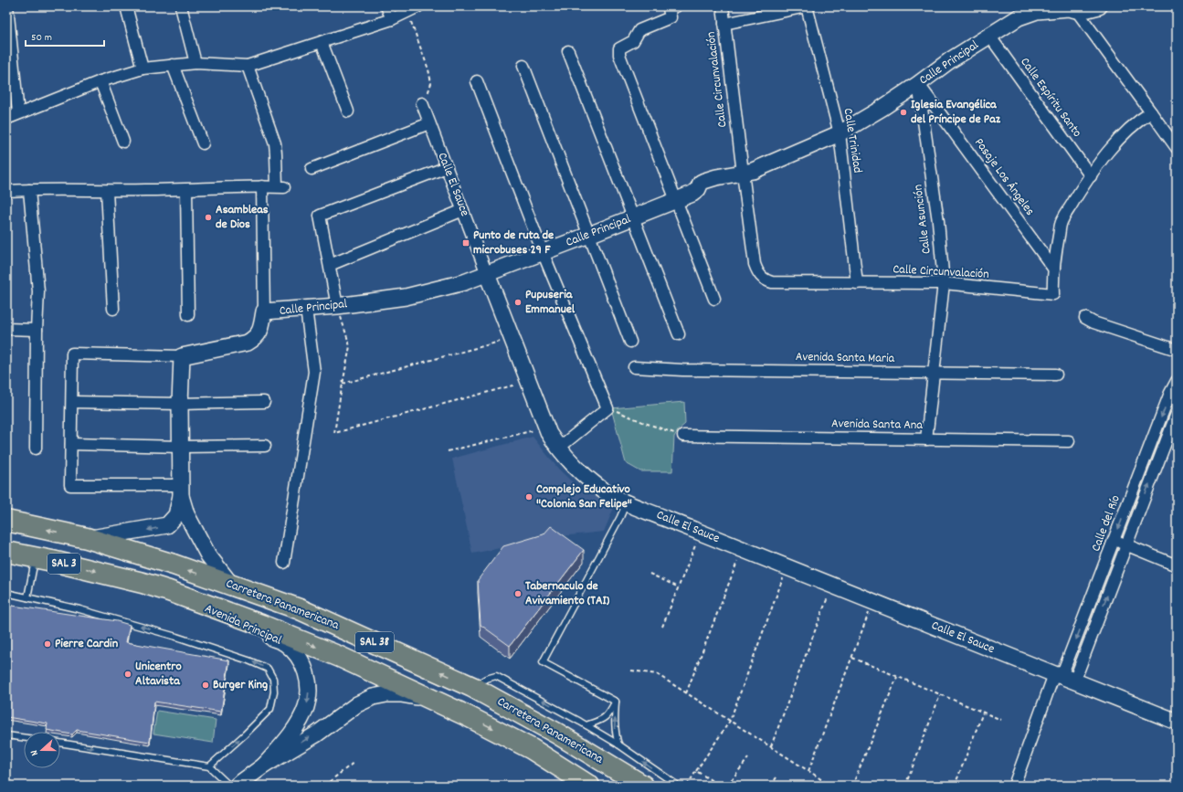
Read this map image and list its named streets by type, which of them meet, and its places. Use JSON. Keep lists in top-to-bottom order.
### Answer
{
  "streets": {
    "highway": ["SAL 3", "Carretera Panamericana", "SAL 38"],
    "street": [
      "Calle Principal",
      "Calle Circunvalación",
      "Calle Espíritu Santo",
      "Calle Trinidad",
      "Pasaje Los Ángeles",
      "Calle El Sauce",
      "Calle Asunción",
      "Avenida Santa Maria",
      "Avenida Santa Ana",
      "Calle del Río",
      "Avenida Principal"
    ]
  },
  "crossings": [
    ["Calle Principal", "Calle Circunvalación"],
    ["Calle Principal", "Calle Espíritu Santo"],
    ["Calle Principal", "Calle Trinidad"],
    ["Calle Principal", "Pasaje Los Ángeles"],
    ["Calle Principal", "Calle El Sauce"],
    ["Calle Principal", "Calle Asunción"],
    ["Calle Circunvalación", "Calle Espíritu Santo"],
    ["Calle Circunvalación", "Calle Trinidad"],
    ["Calle Circunvalación", "Pasaje Los Ángeles"],
    ["Calle Circunvalación", "Calle Asunción"],
    ["Pasaje Los Ángeles", "Calle Asunción"],
    ["Calle El Sauce", "Calle del Río"],
    ["Calle Asunción", "Avenida Santa Maria"],
    ["Calle Asunción", "Avenida Santa Ana"],
    ["SAL 3", "Carretera Panamericana"],
    ["Carretera Panamericana", "Avenida Principal"]
  ],
  "places": {
    "other": [
      "Iglesia Evangélica del Príncipe de Paz",
      "Asambleas de Dios",
      "Pupuseria Emmanuel",
      "Complejo Educativo \"Colonia San Felipe\"",
      "Tabernaculo de Avivamiento (TAI)",
      "Pierre Cardin",
      "Unicentro Altavista",
      "Burger King"
    ],
    "transit": ["Punto de ruta de microbuses 29 F"]
  },
  "scale_bar": "50 m",
  "north": "left"
}
